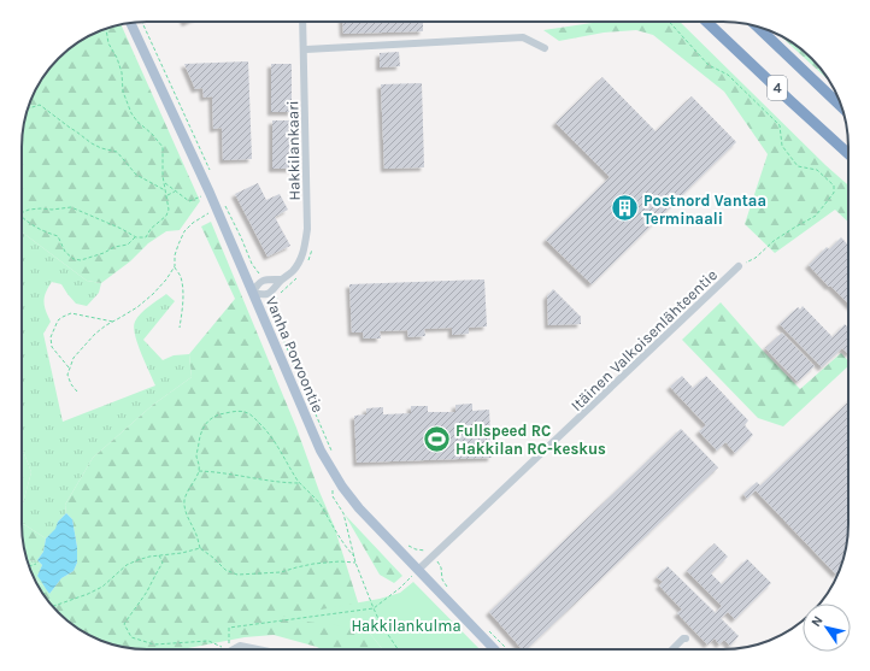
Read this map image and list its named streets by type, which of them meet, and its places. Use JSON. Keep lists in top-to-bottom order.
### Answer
{
  "streets": {
    "highway": ["4"],
    "main road": ["Vanha Porvoontie"],
    "street": ["Hakkilankaari", "Itäinen Valkoisenlähteentie"]
  },
  "crossings": [
    ["Hakkilankaari", "Vanha Porvoontie"],
    ["Itäinen Valkoisenlähteentie", "Vanha Porvoontie"]
  ],
  "parks": ["Hakkilankulma"],
  "places": {
    "building": ["Postnord Vantaa Terminaali"],
    "sports": ["Fullspeed RC Hakkilan RC-keskus"]
  },
  "north": "top left"
}
